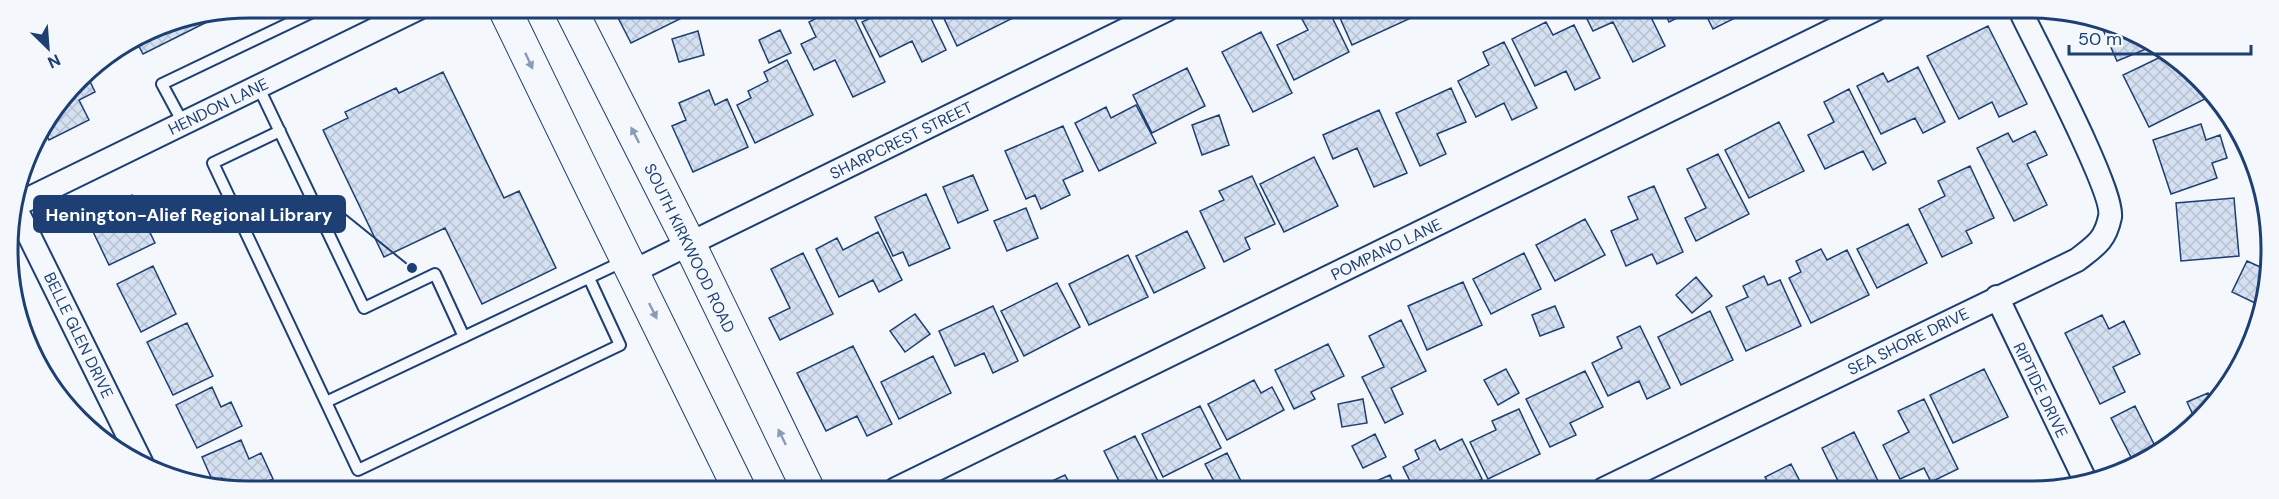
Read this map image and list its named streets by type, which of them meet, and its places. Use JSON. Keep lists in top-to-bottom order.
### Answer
{
  "streets": {
    "main road": ["SOUTH KIRKWOOD ROAD"],
    "street": [
      "HENDON LANE",
      "SHARPCREST STREET",
      "POMPANO LANE",
      "BELLE GLEN DRIVE",
      "SEA SHORE DRIVE",
      "RIPTIDE DRIVE"
    ]
  },
  "crossings": [
    ["SHARPCREST STREET", "SOUTH KIRKWOOD ROAD"],
    ["SEA SHORE DRIVE", "RIPTIDE DRIVE"]
  ],
  "places": ["Henington-Alief Regional Library"],
  "scale_bar": "50 m",
  "north": "bottom right"
}
